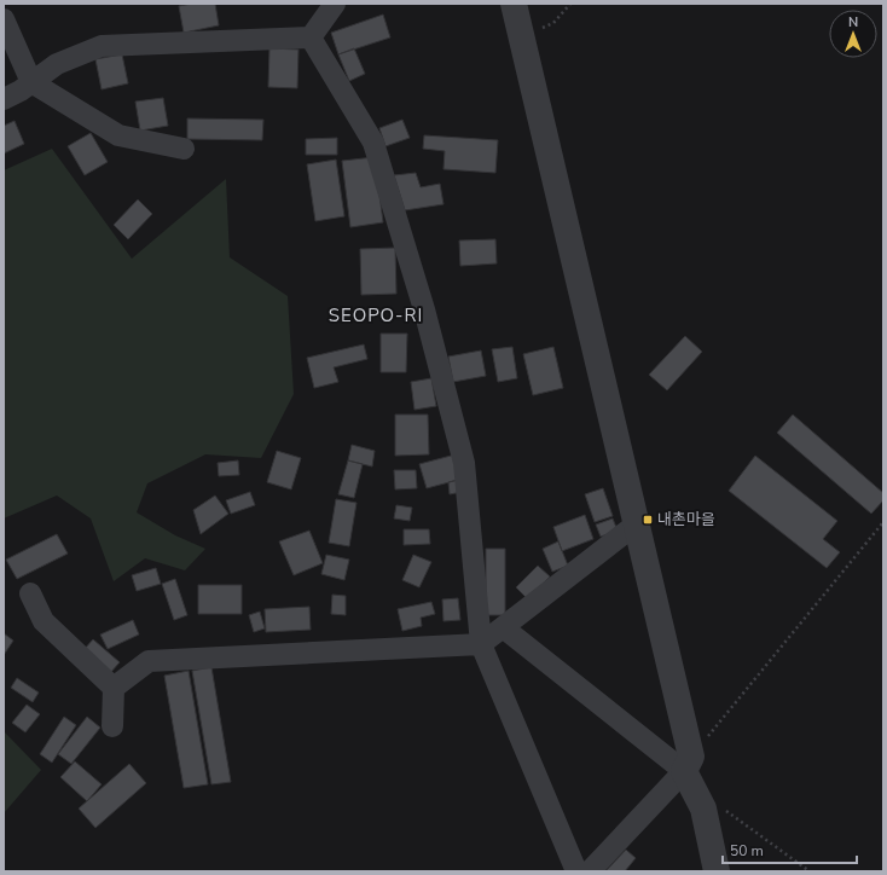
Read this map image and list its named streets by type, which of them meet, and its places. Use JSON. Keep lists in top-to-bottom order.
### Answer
{
  "districts": ["SEOPO-RI"],
  "places": {
    "transit": ["내촌마을"]
  },
  "scale_bar": "50 m",
  "north": "top"
}
